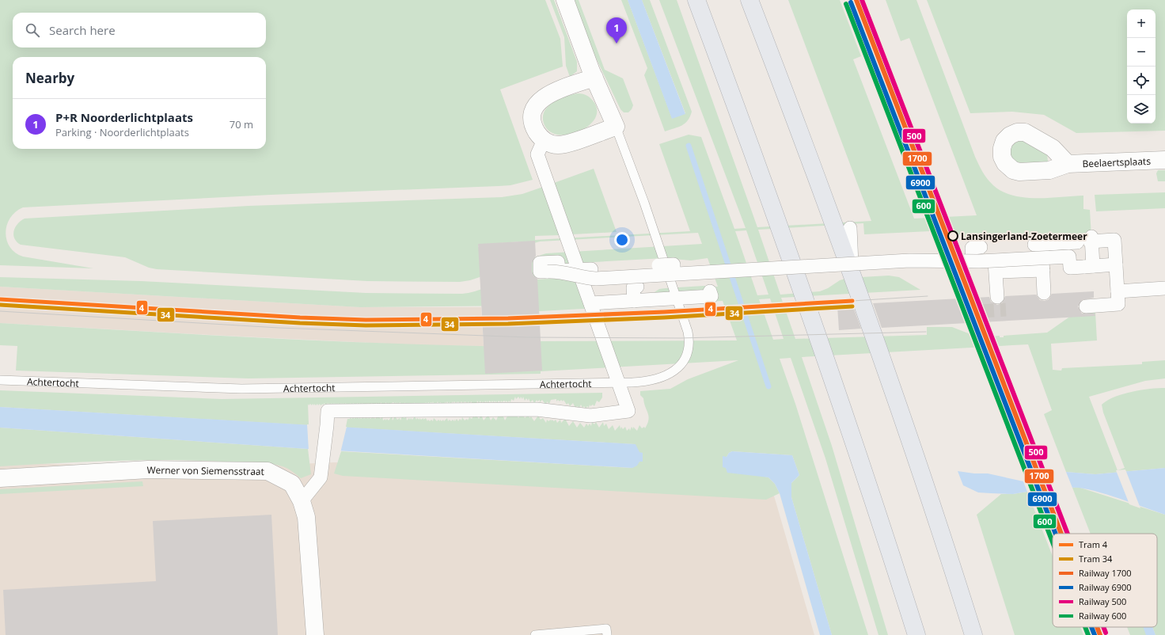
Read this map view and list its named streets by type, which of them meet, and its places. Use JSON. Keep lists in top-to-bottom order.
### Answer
{
  "streets": {
    "street": ["Beelaertsplaats", "Werner von Siemensstraat"],
    "lane": ["Achtertocht"]
  },
  "places": ["Lansingerland-Zoetermeer"],
  "lines": [
    "rail line 1700",
    "rail line 500",
    "rail line 6900",
    "rail line 600",
    "tram line 4",
    "tram line 34"
  ],
  "legend": [
    "Tram 4",
    "Tram 34",
    "Railway 1700",
    "Railway 6900",
    "Railway 500",
    "Railway 600"
  ],
  "page": {
    "map_buttons": ["+", "−"],
    "search": "Search here",
    "pins": "1",
    "heading": "Nearby",
    "list": [
      {
        "mark": "1",
        "name": "P+R Noorderlichtplaats",
        "note": "Parking · Noorderlichtplaats",
        "value": "70 m"
      }
    ]
  }
}
